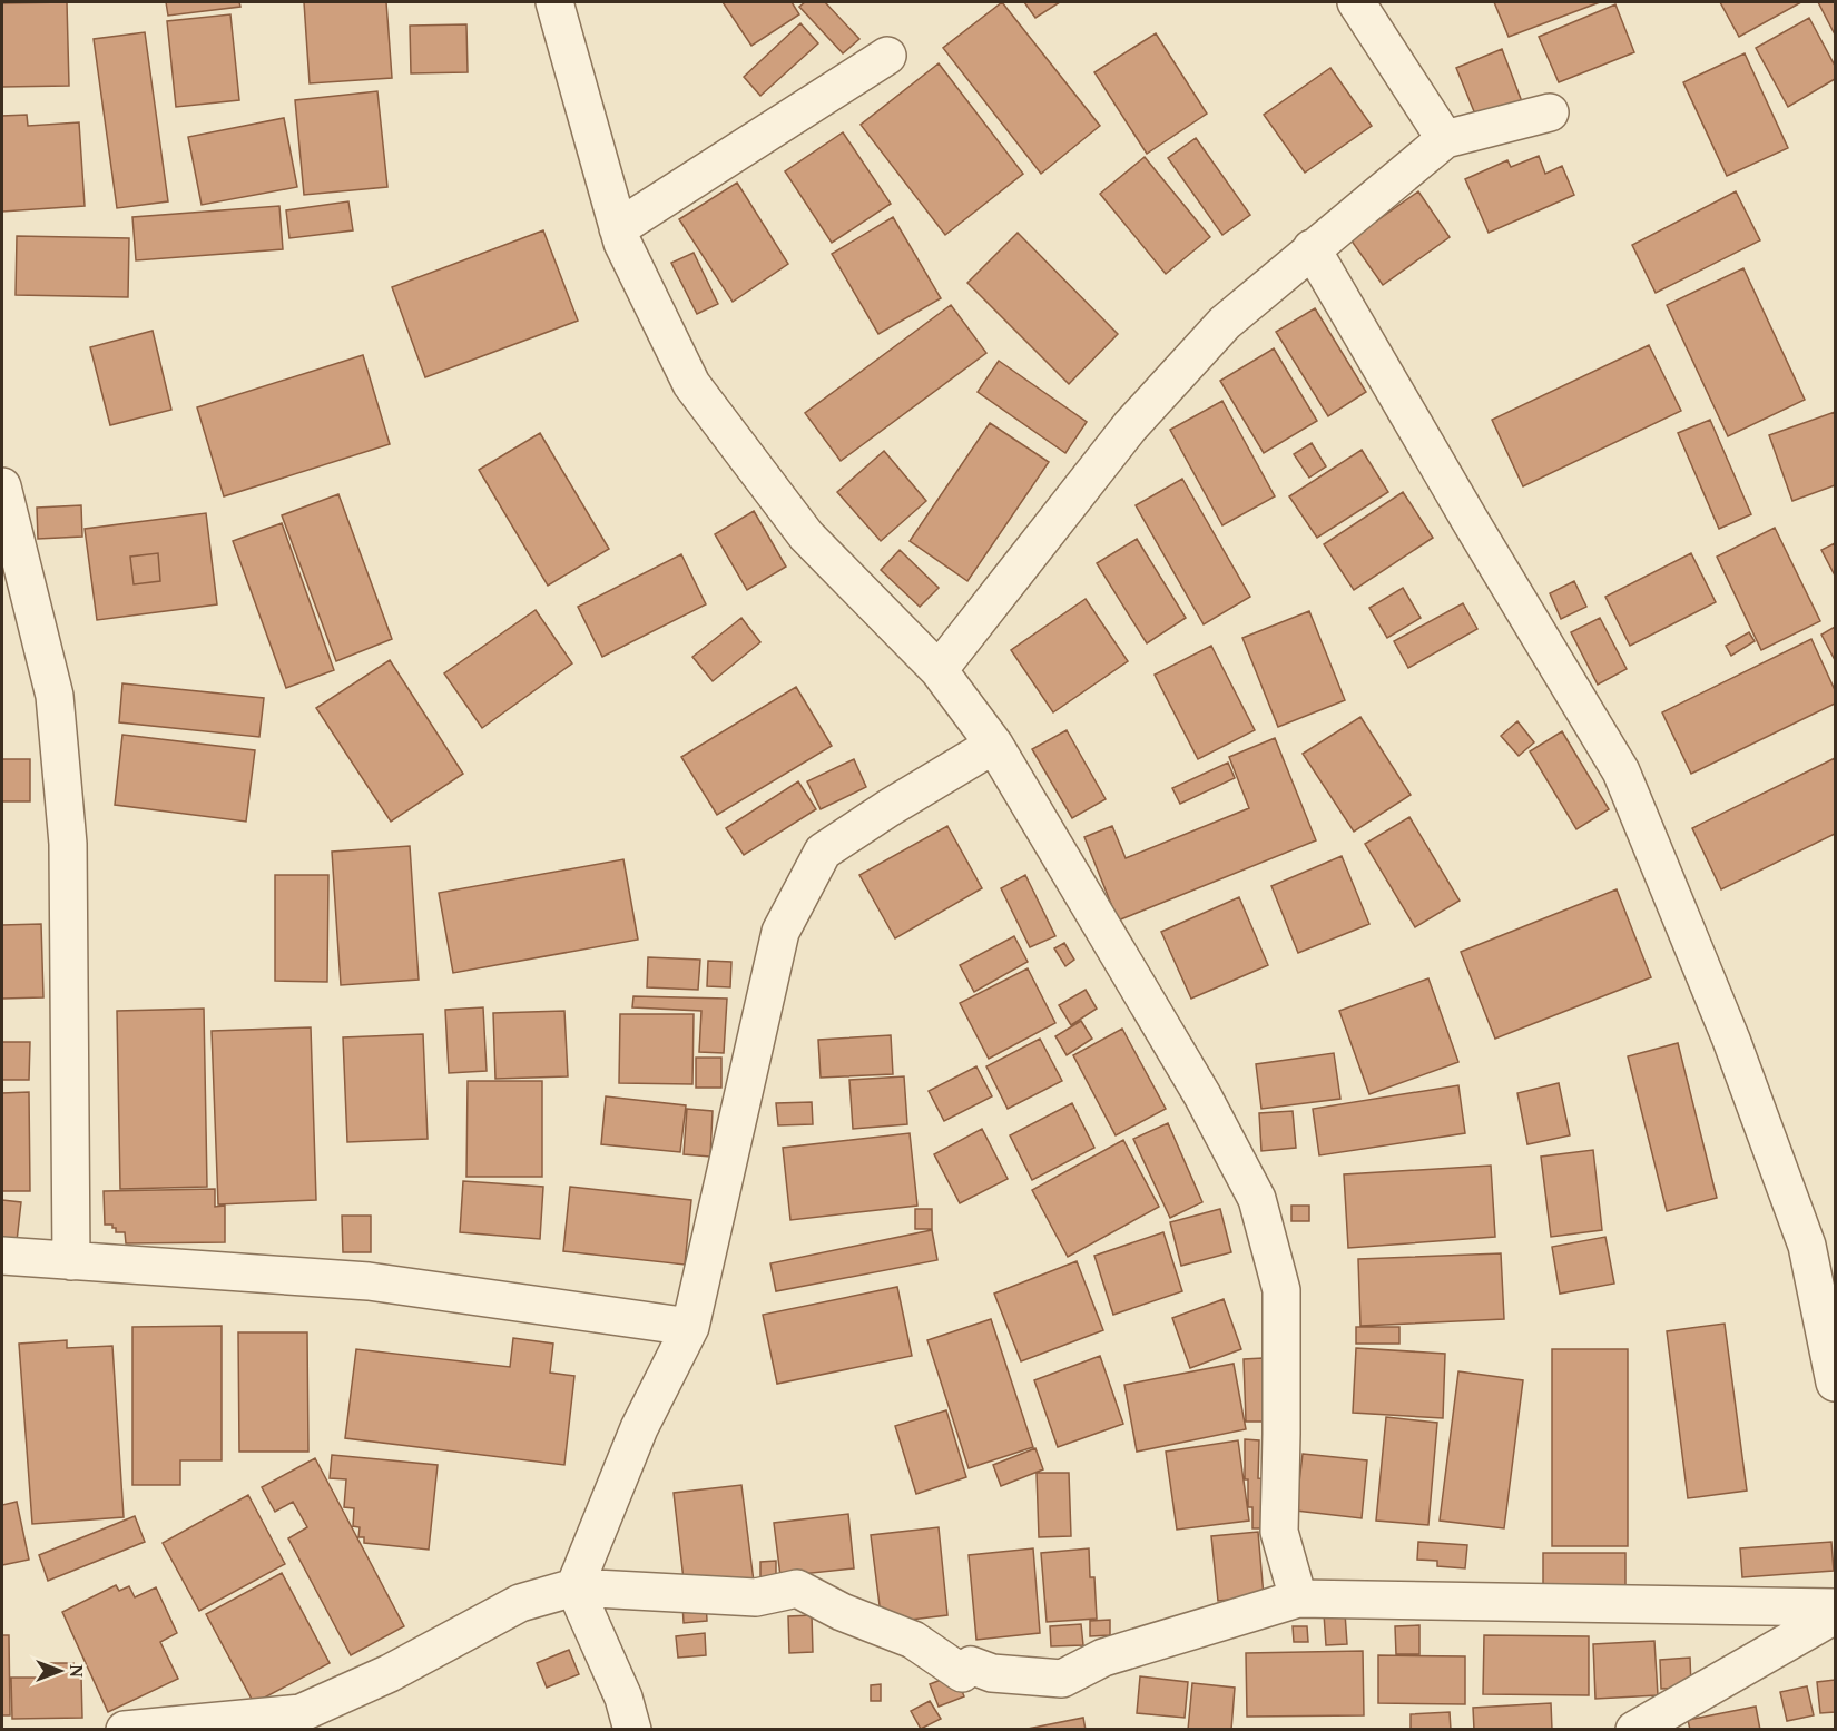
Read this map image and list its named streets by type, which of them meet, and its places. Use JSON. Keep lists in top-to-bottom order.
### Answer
{
  "north": "right"
}
